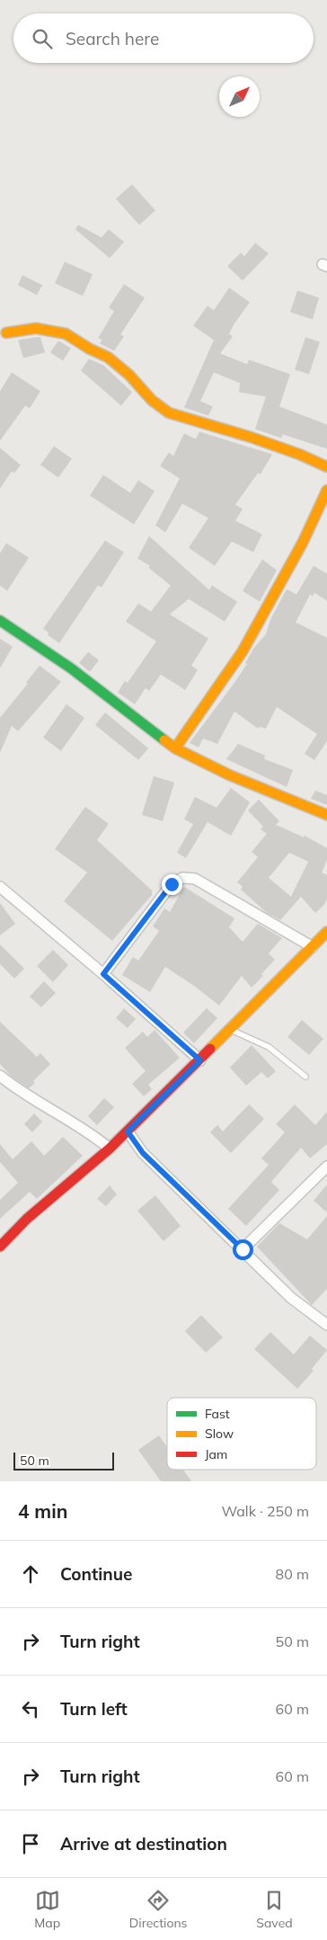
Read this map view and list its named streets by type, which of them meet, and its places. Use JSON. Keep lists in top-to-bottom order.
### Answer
{
  "legend": ["Fast", "Slow", "Jam"],
  "scale_bar": "50 m",
  "north": "top right",
  "page": {
    "search": "Search here",
    "scale": "50 m",
    "heading": ["4 min", "Walk · 250 m"],
    "list": [
      ["Continue", "80 m"],
      ["Turn right", "50 m"],
      ["Turn left", "60 m"],
      ["Turn right", "60 m"],
      "Arrive at destination"
    ],
    "nav": ["Map", "Directions", "Saved"]
  }
}
